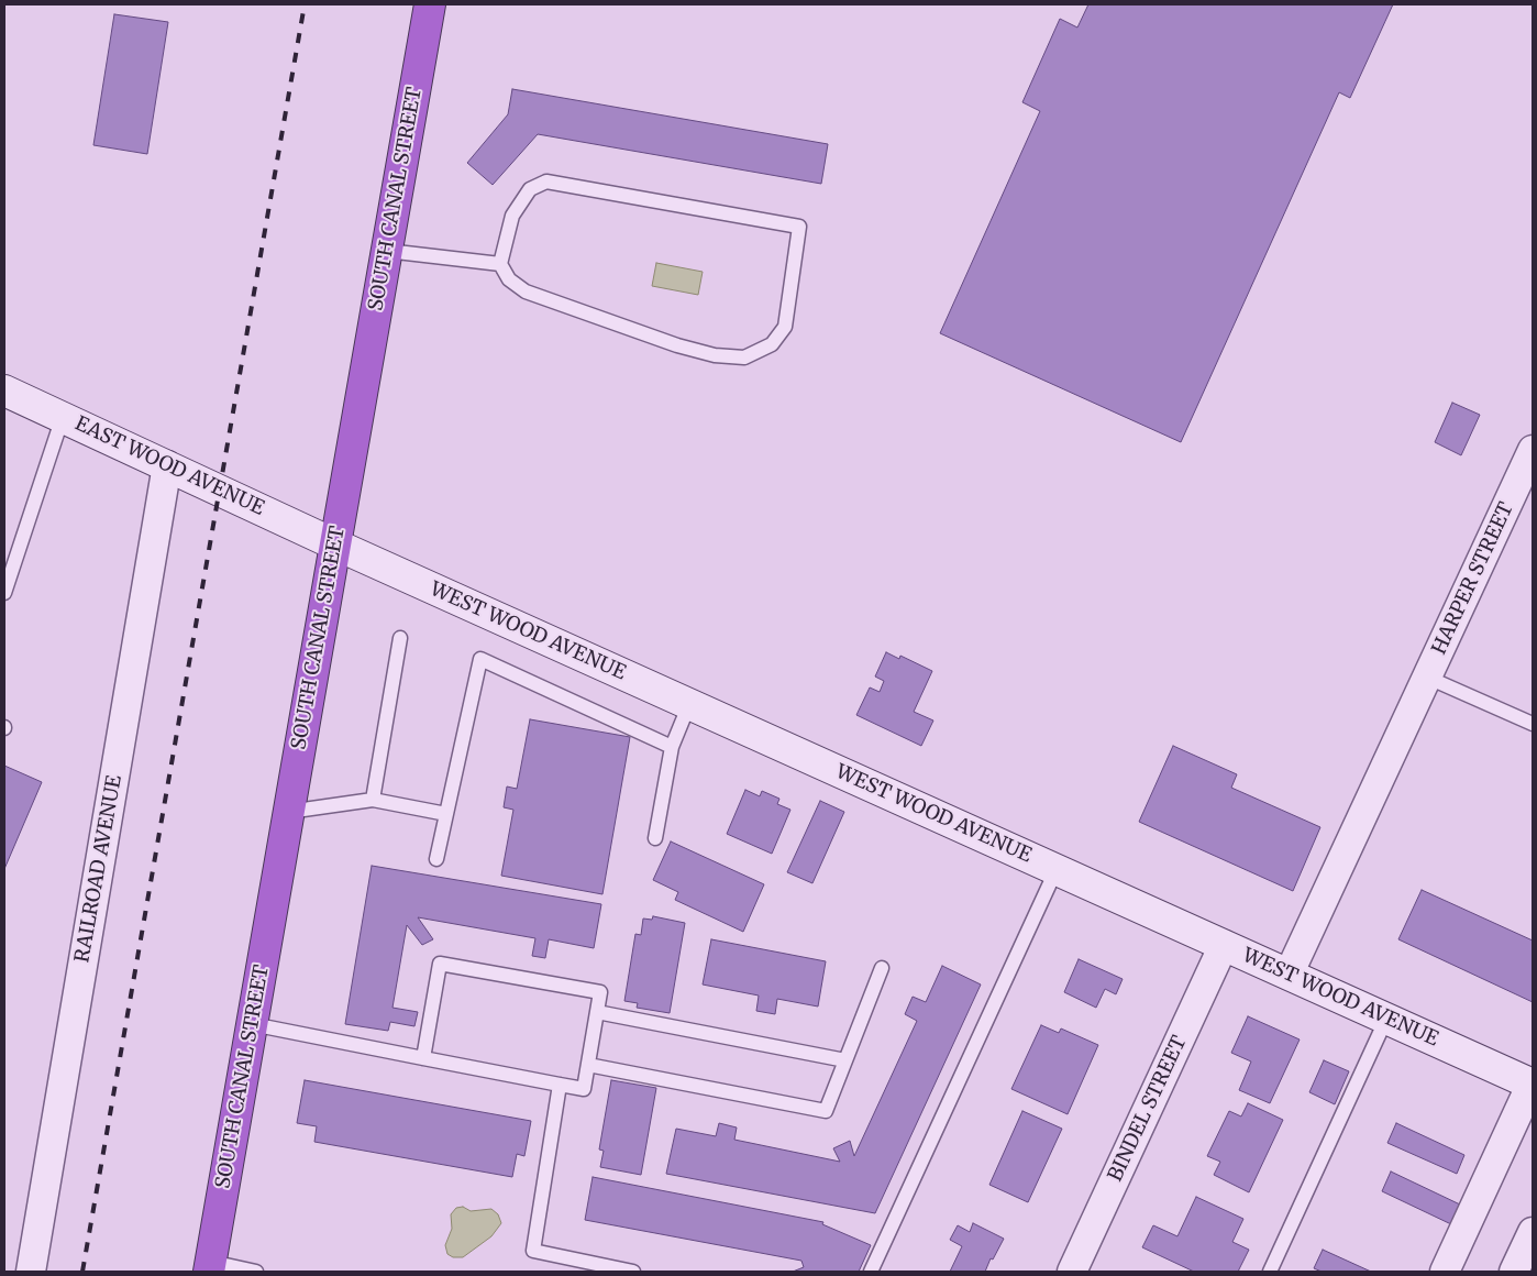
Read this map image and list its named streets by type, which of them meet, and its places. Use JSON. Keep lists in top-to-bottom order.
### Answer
{
  "streets": {
    "highway": ["SOUTH CANAL STREET"],
    "street": [
      "EAST WOOD AVENUE",
      "HARPER STREET",
      "WEST WOOD AVENUE",
      "RAILROAD AVENUE",
      "BINDEL STREET"
    ]
  },
  "crossings": [
    ["SOUTH CANAL STREET", "EAST WOOD AVENUE"],
    ["SOUTH CANAL STREET", "WEST WOOD AVENUE"],
    ["EAST WOOD AVENUE", "WEST WOOD AVENUE"],
    ["EAST WOOD AVENUE", "RAILROAD AVENUE"],
    ["HARPER STREET", "WEST WOOD AVENUE"],
    ["WEST WOOD AVENUE", "BINDEL STREET"]
  ]
}
